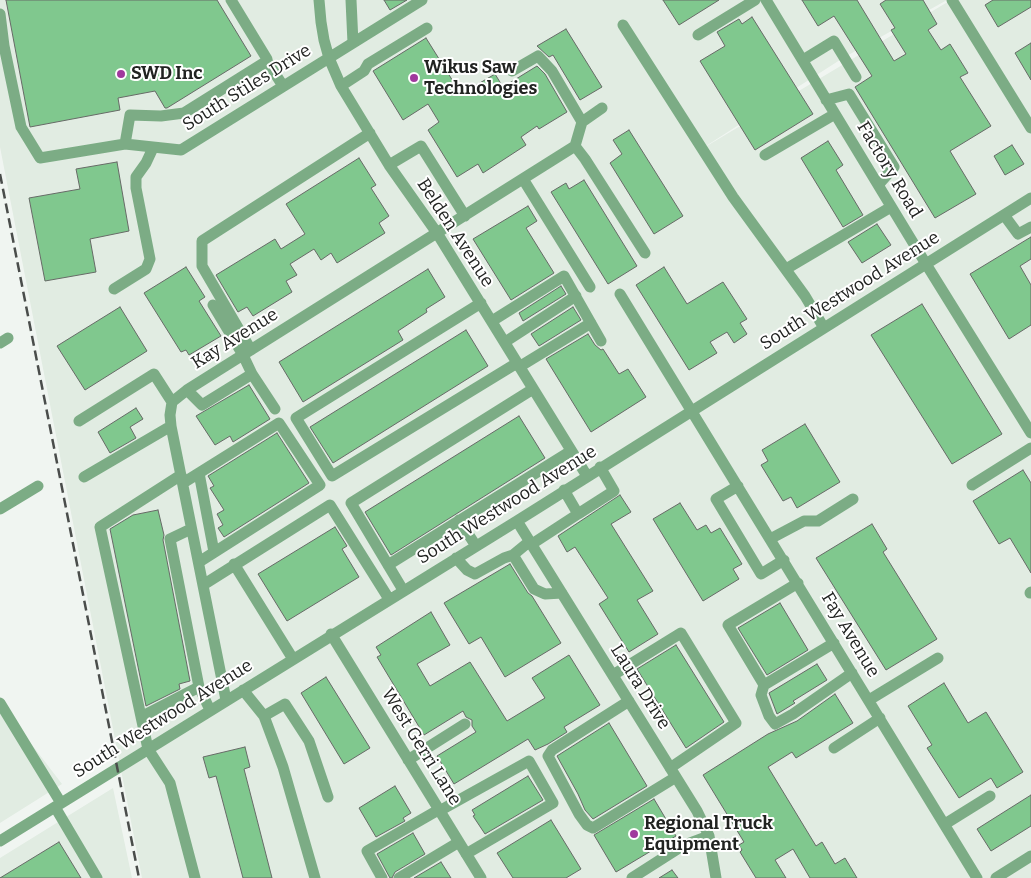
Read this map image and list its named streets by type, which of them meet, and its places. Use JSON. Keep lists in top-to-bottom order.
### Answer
{
  "streets": {
    "street": [
      "South Stiles Drive",
      "Factory Road",
      "Belden Avenue",
      "South Westwood Avenue",
      "Kay Avenue",
      "Fay Avenue",
      "Laura Drive",
      "West Gerri Lane"
    ]
  },
  "crossings": [
    ["South Stiles Drive", "Belden Avenue"],
    ["Factory Road", "South Westwood Avenue"],
    ["Belden Avenue", "South Westwood Avenue"],
    ["Belden Avenue", "Kay Avenue"],
    ["South Westwood Avenue", "Fay Avenue"],
    ["South Westwood Avenue", "Laura Drive"],
    ["South Westwood Avenue", "West Gerri Lane"]
  ],
  "places": ["SWD Inc", "Wikus Saw Technologies", "Regional Truck Equipment"]
}
